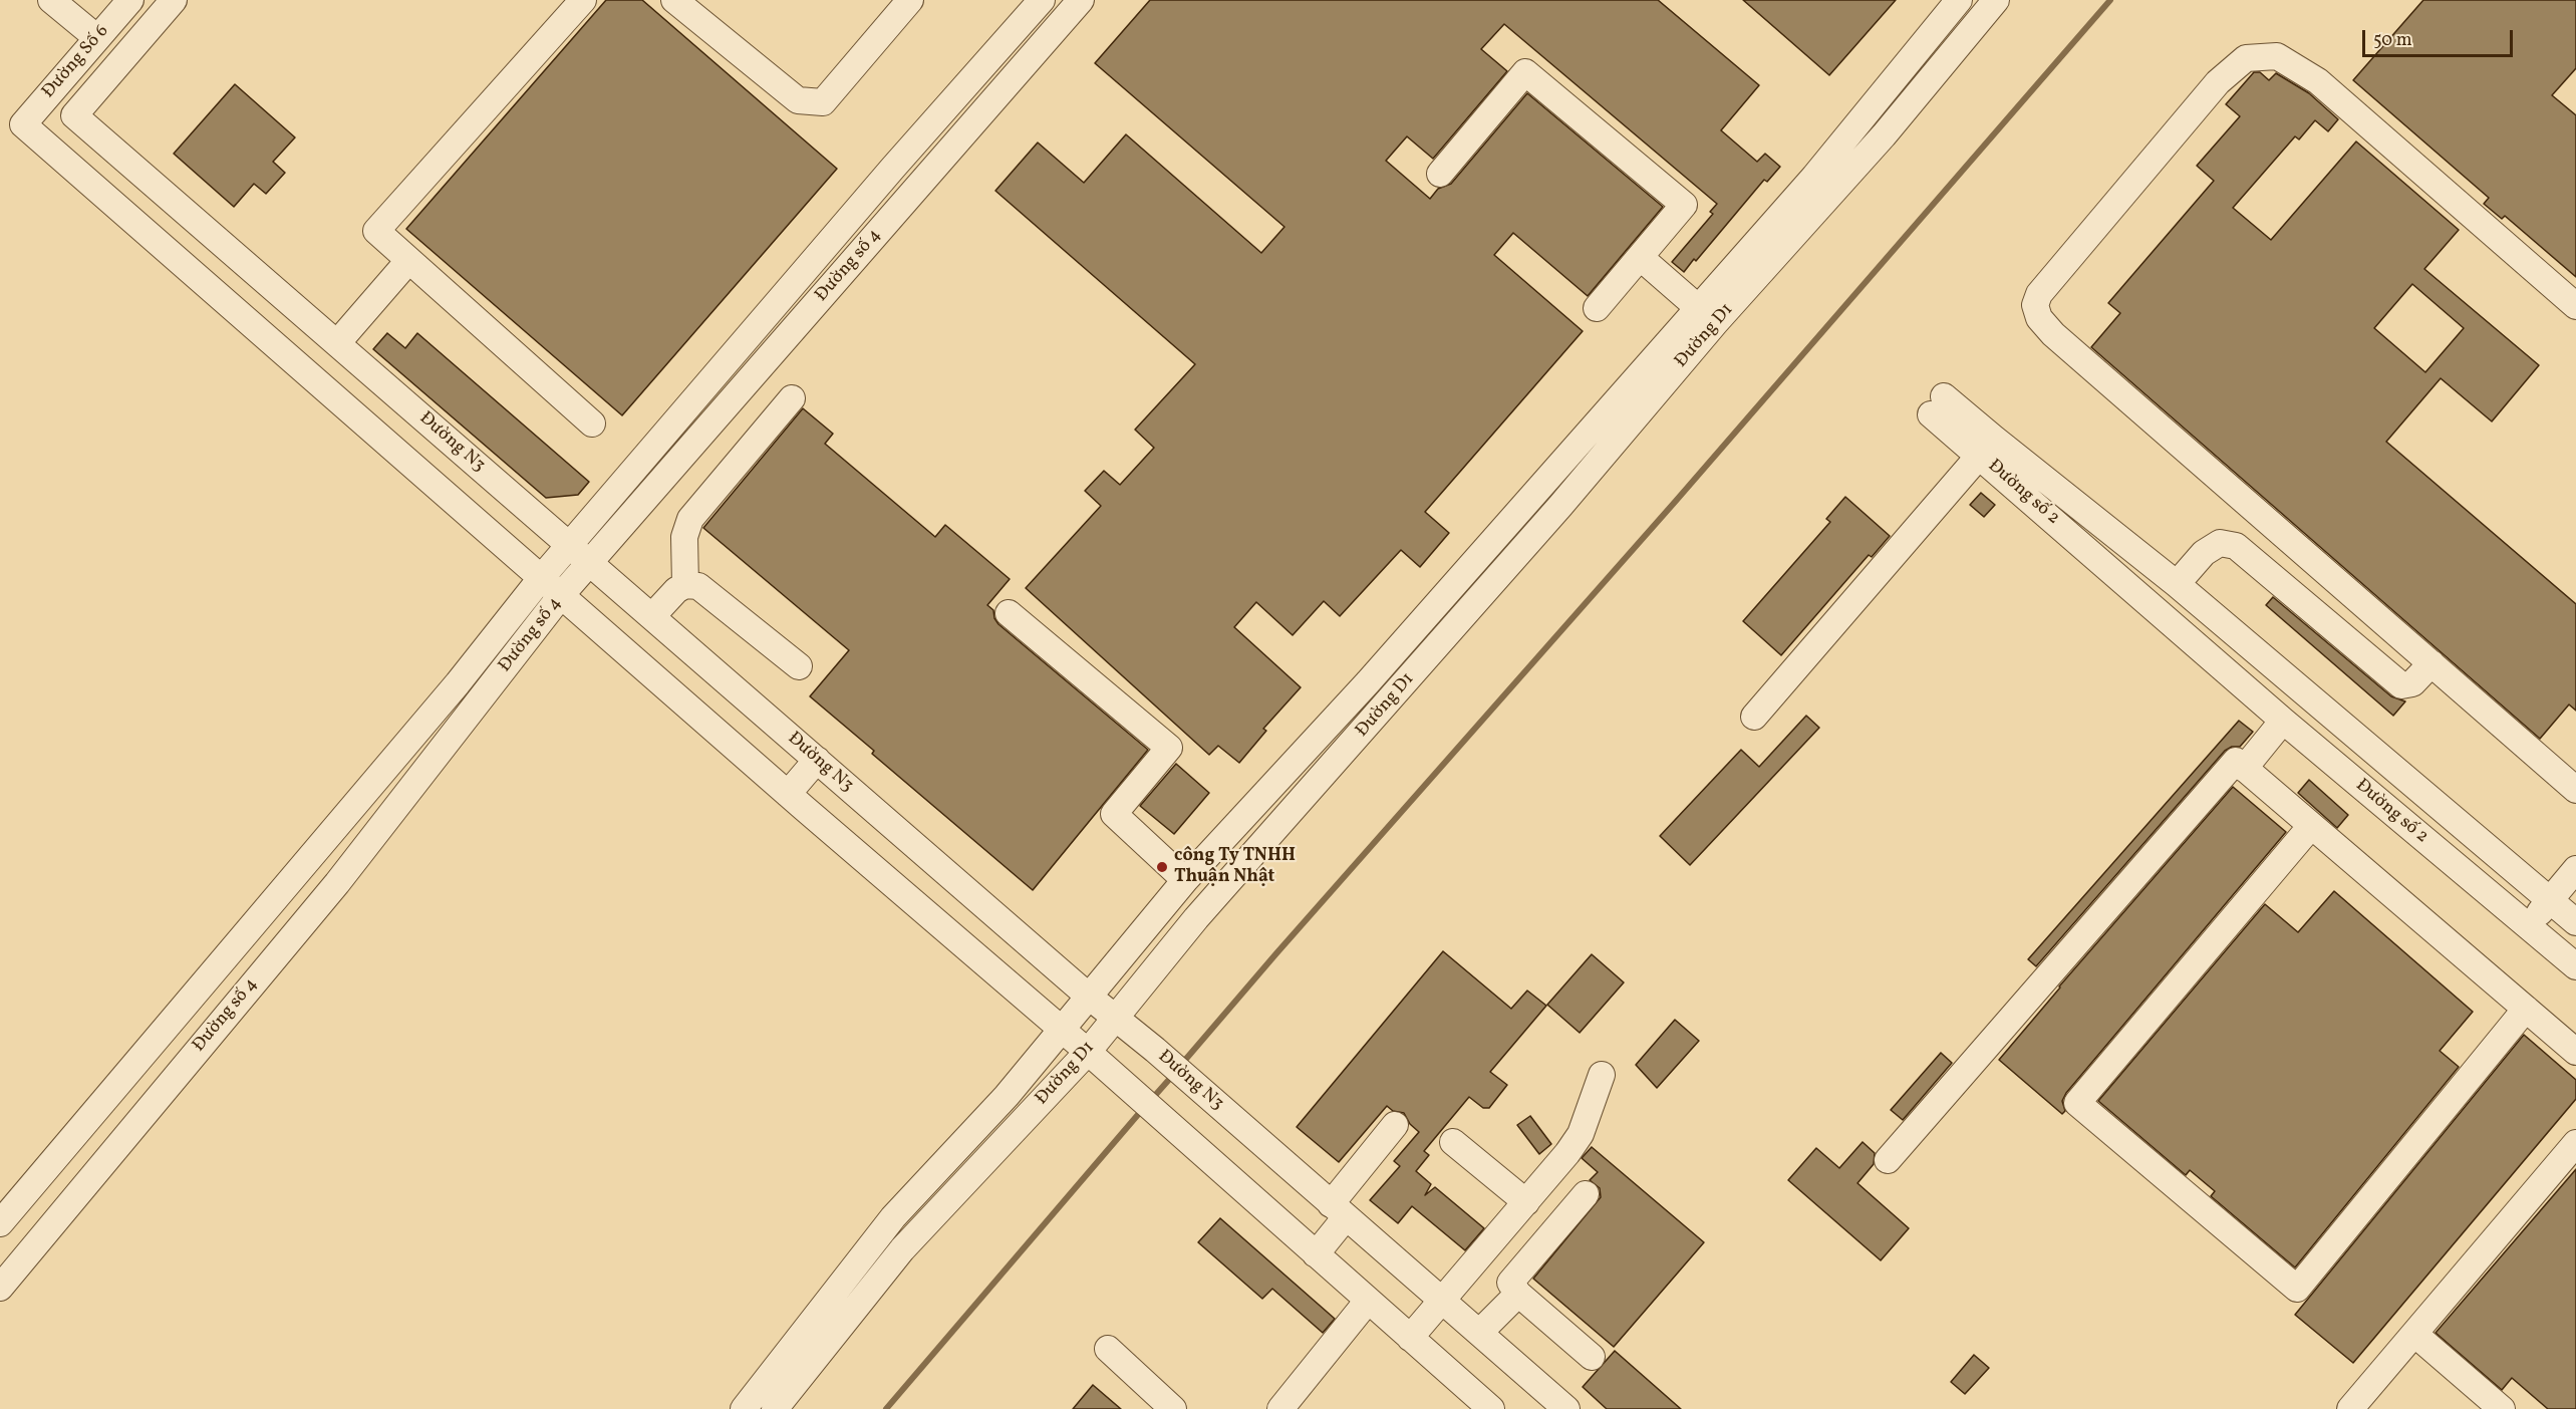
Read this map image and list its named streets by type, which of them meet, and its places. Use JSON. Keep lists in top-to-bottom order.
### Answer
{
  "streets": {
    "street": [
      "Đường Số 6",
      "Đường số 4",
      "Đường D1",
      "Đường N3",
      "Đường số 2"
    ]
  },
  "crossings": [
    ["Đường Số 6", "Đường N3"],
    ["Đường số 4", "Đường N3"],
    ["Đường D1", "Đường N3"]
  ],
  "places": ["công Ty TNHH Thuận Nhật"],
  "scale_bar": "50 m"
}
